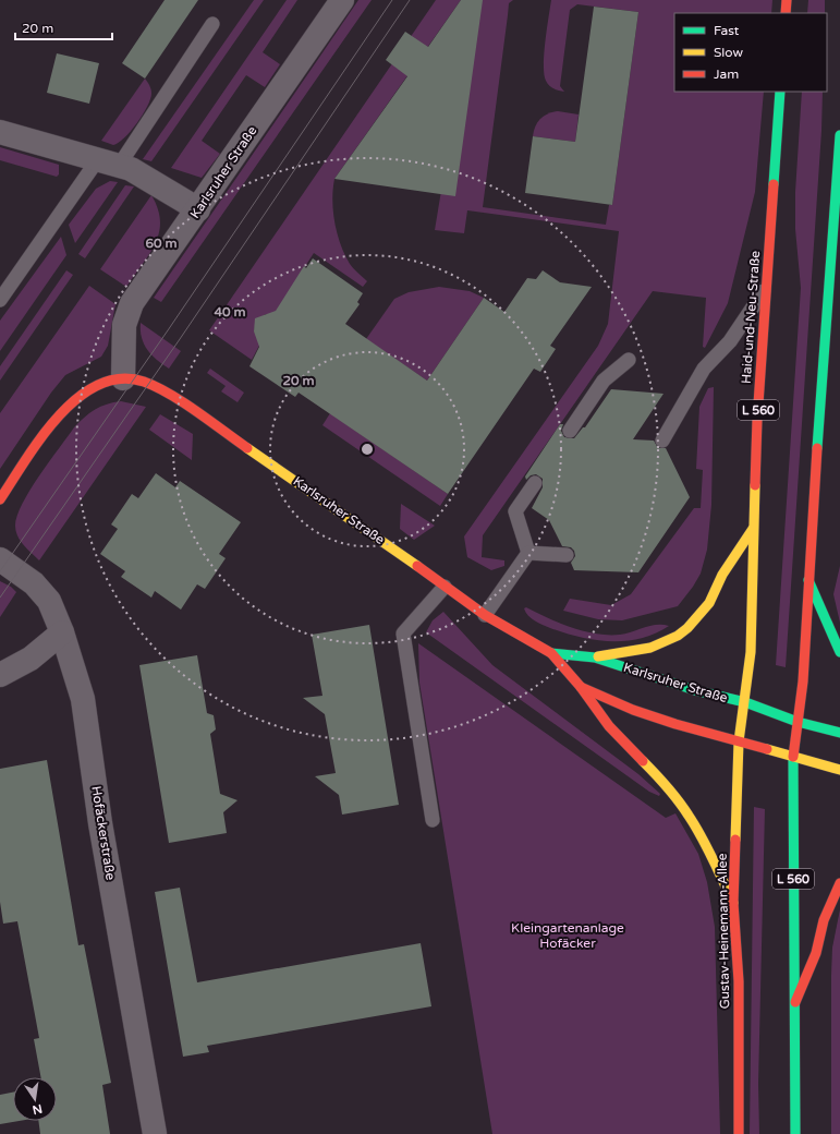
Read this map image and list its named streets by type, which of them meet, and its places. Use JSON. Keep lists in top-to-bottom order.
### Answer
{
  "streets": {
    "main road": [
      "Karlsruher Straße",
      "Haid-und-Neu-Straße",
      "L 560",
      "Gustav-Heinemann-Allee"
    ],
    "street": ["Hofäckerstraße"]
  },
  "crossings": [
    ["Karlsruher Straße", "Haid-und-Neu-Straße"],
    ["Karlsruher Straße", "L 560"],
    ["Karlsruher Straße", "Gustav-Heinemann-Allee"],
    ["Haid-und-Neu-Straße", "Gustav-Heinemann-Allee"]
  ],
  "parks": ["Kleingartenanlage Hofäcker"],
  "legend": ["Fast", "Slow", "Jam"],
  "scale_bar": "20 m",
  "north": "bottom",
  "rings": ["60 m", "40 m", "20 m"]
}
